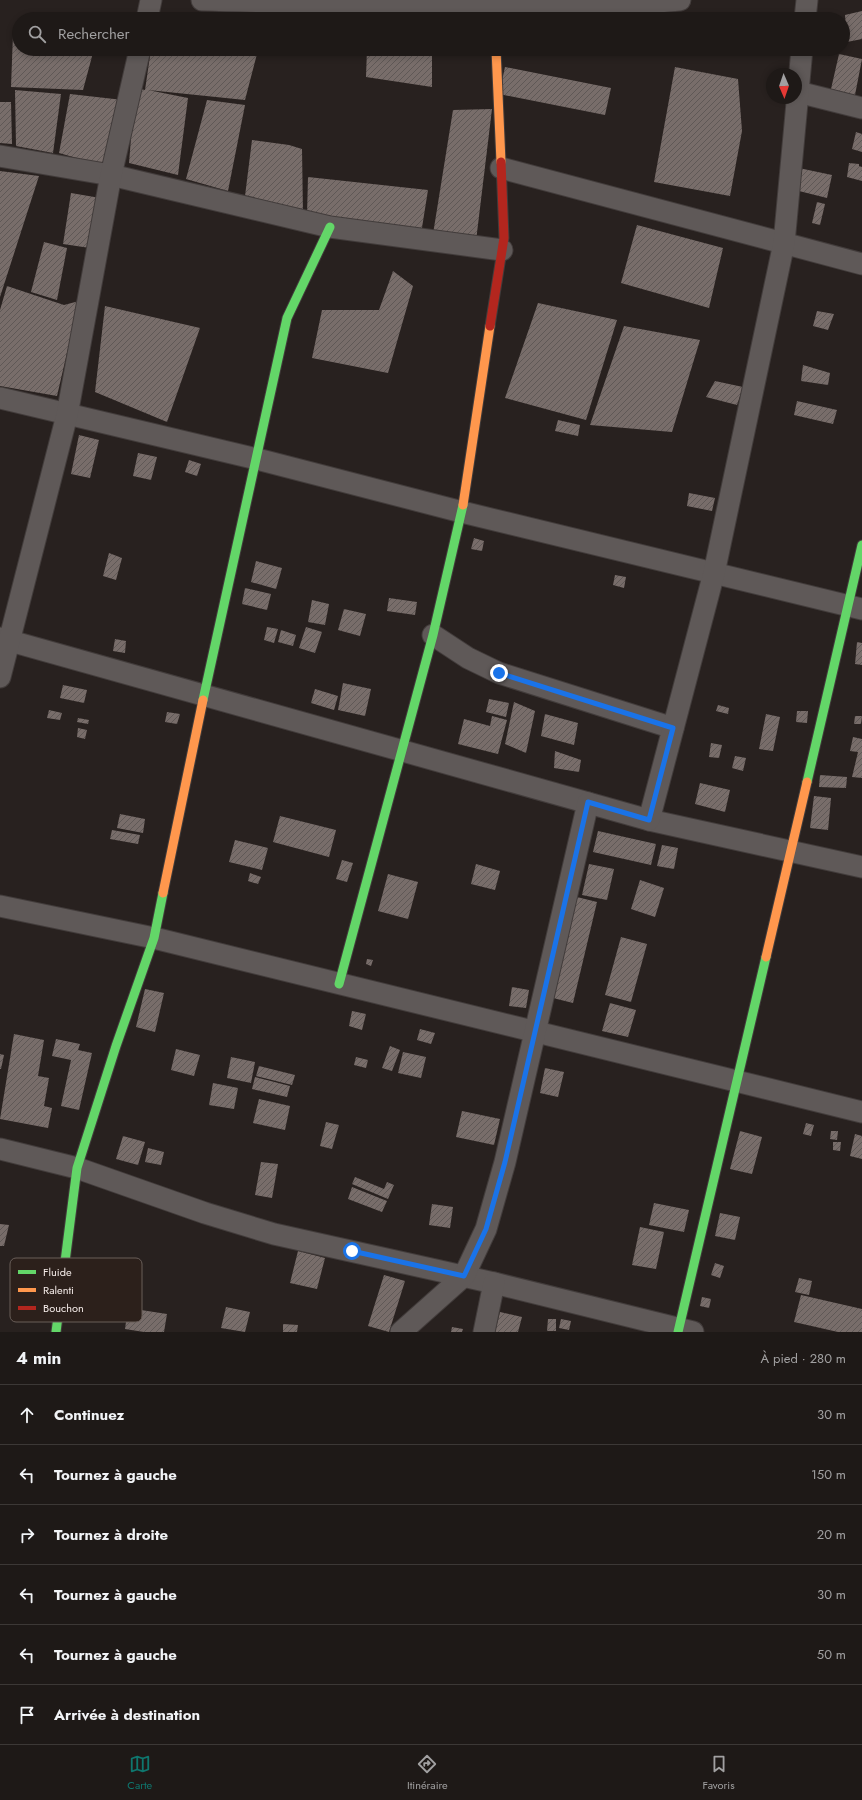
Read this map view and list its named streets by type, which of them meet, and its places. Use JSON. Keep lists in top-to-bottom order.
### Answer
{
  "legend": ["Fluide", "Ralenti", "Bouchon"],
  "north": "bottom",
  "page": {
    "search": "Rechercher",
    "heading": ["4 min", "À pied · 280 m"],
    "list": [
      ["Continuez", "30 m"],
      ["Tournez à gauche", "150 m"],
      ["Tournez à droite", "20 m"],
      ["Tournez à gauche", "30 m"],
      ["Tournez à gauche", "50 m"],
      "Arrivée à destination"
    ],
    "nav": ["Carte", "Itinéraire", "Favoris"]
  }
}
